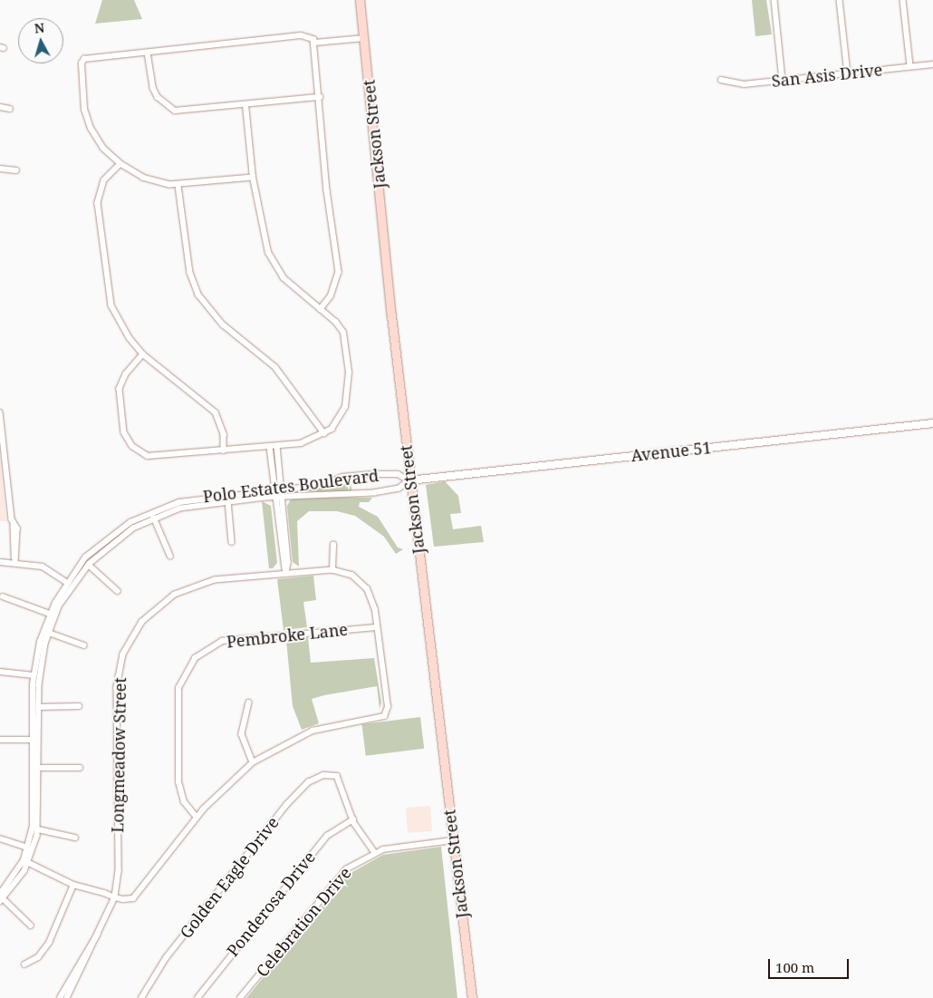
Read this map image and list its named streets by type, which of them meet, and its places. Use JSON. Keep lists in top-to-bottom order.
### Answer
{
  "streets": {
    "main road": ["Jackson Street"],
    "street": [
      "San Asis Drive",
      "Avenue 51",
      "Polo Estates Boulevard",
      "Pembroke Lane",
      "Longmeadow Street",
      "Golden Eagle Drive",
      "Ponderosa Drive",
      "Celebration Drive"
    ]
  },
  "crossings": [
    ["Jackson Street", "Avenue 51"],
    ["Jackson Street", "Polo Estates Boulevard"],
    ["Jackson Street", "Celebration Drive"],
    ["Avenue 51", "Polo Estates Boulevard"],
    ["Golden Eagle Drive", "Ponderosa Drive"]
  ],
  "scale_bar": "100 m",
  "north": "top"
}
